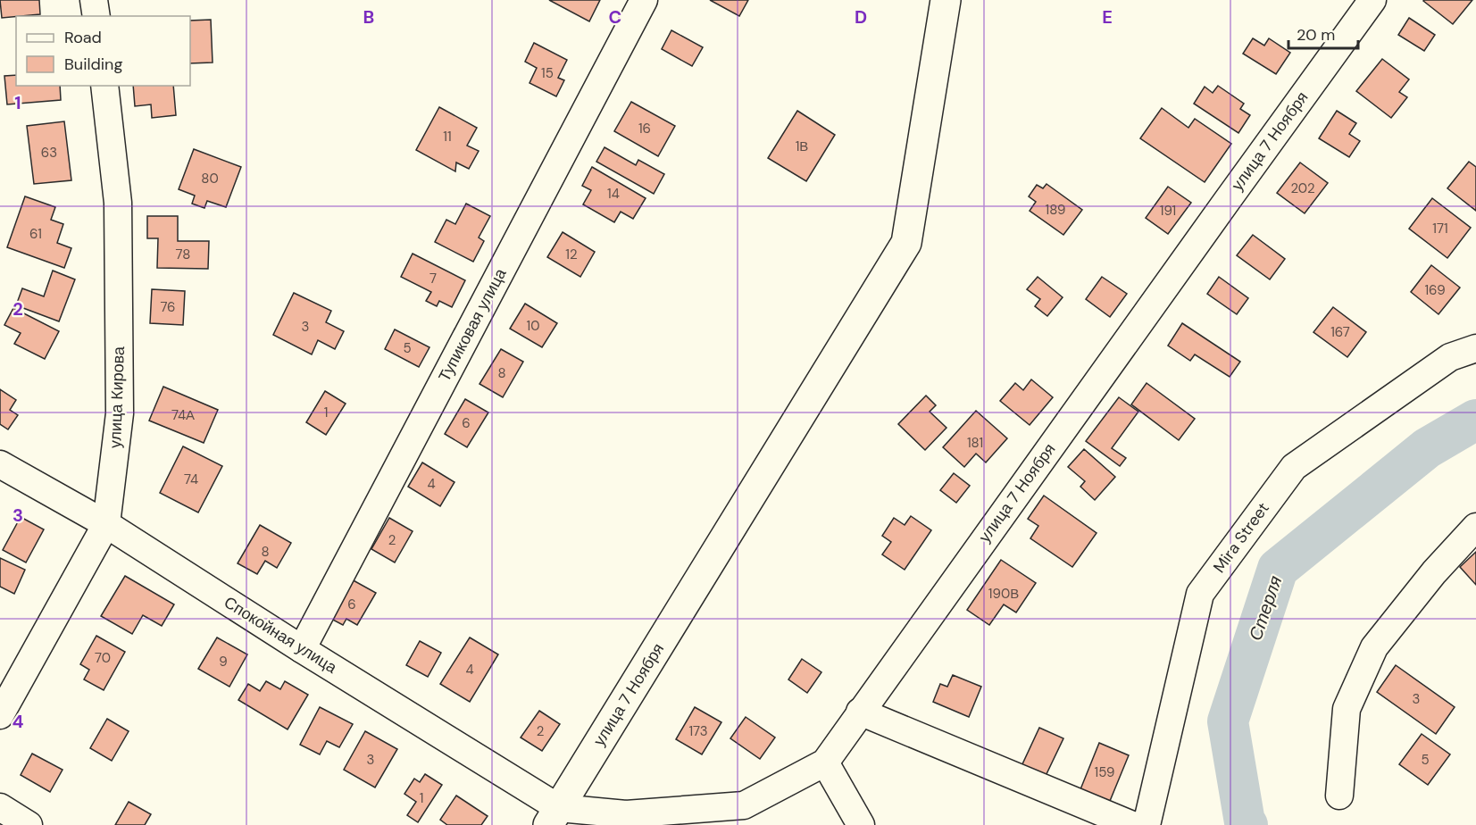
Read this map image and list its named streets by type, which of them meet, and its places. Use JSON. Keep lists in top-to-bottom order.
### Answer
{
  "streets": {
    "main road": ["улица 7 Ноября"],
    "street": [
      "Тупиковая улица",
      "улица Кирова",
      "Mira Street",
      "Спокойная улица"
    ]
  },
  "crossings": [
    ["улица 7 Ноября", "Спокойная улица"],
    ["Тупиковая улица", "Спокойная улица"],
    ["улица Кирова", "Спокойная улица"]
  ],
  "water": ["Стерля"],
  "house_numbers": [
    "15",
    "16",
    "11",
    "1В",
    "63",
    "80",
    "202",
    "14",
    "189",
    "191",
    "171",
    "61",
    "78",
    "12",
    "7",
    "169",
    "76",
    "10",
    "3",
    "167",
    "5",
    "8",
    "1",
    "74А",
    "6",
    "181",
    "74",
    "4",
    "2",
    "8",
    "190В",
    "6",
    "70",
    "9",
    "4",
    "3",
    "2",
    "173",
    "3",
    "5",
    "159",
    "1"
  ],
  "legend": ["Road", "Building"],
  "scale_bar": "20 m",
  "grid": {
    "columns": [
      "B",
      "C",
      "D",
      "E"
    ],
    "rows": [
      "1",
      "2",
      "3",
      "4"
    ]
  }
}
